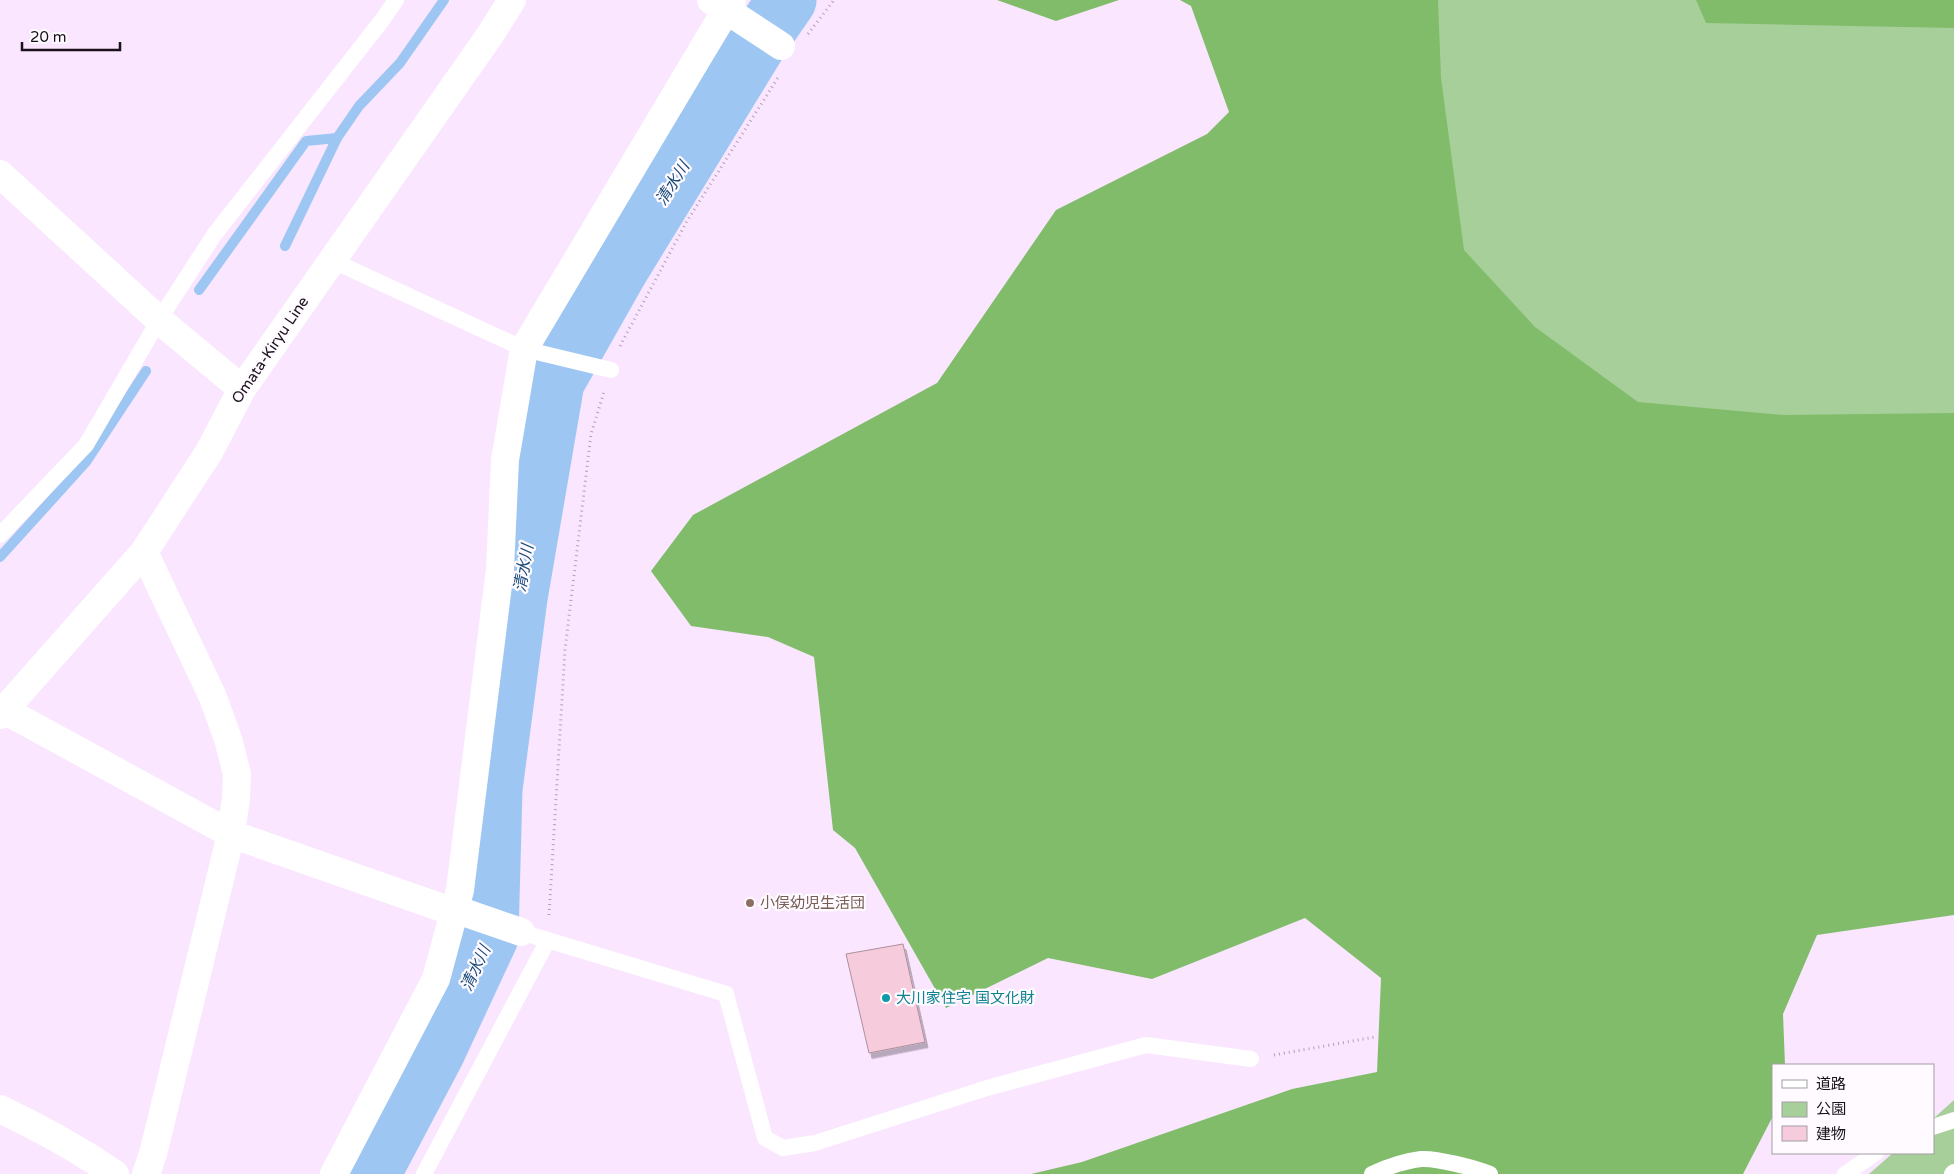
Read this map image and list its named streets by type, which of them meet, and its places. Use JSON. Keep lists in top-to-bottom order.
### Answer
{
  "streets": {
    "street": ["Omata-Kiryu Line"]
  },
  "water": ["清水川"],
  "places": ["小俣幼児生活団", "大川家住宅 国文化財"],
  "legend": ["道路", "公園", "建物"],
  "scale_bar": "20 m"
}
